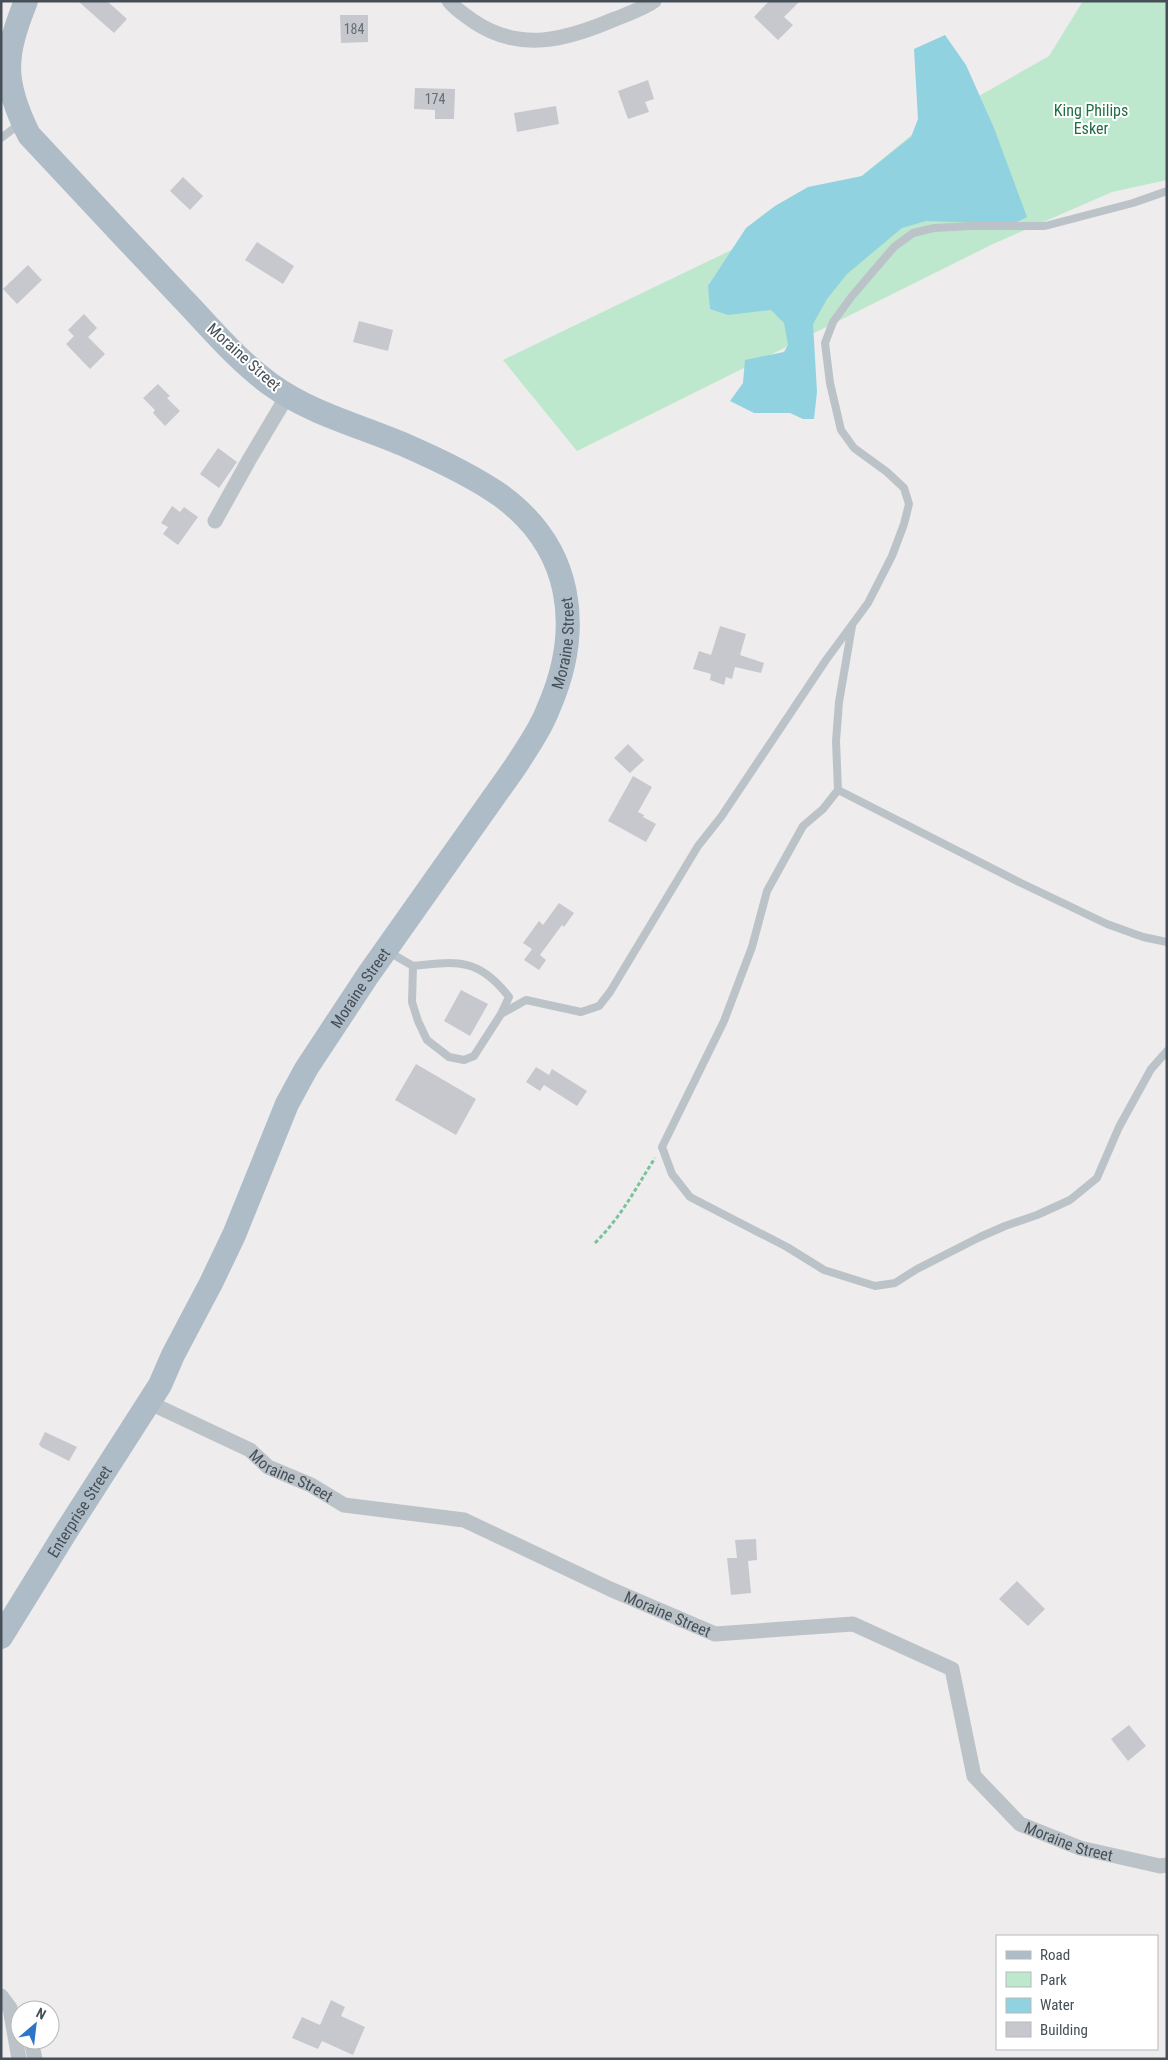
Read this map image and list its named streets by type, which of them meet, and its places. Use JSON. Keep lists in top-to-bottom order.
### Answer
{
  "streets": {
    "main road": ["Moraine Street", "Enterprise Street"]
  },
  "crossings": [
    ["Moraine Street", "Enterprise Street"]
  ],
  "parks": ["King Philips Esker"],
  "house_numbers": ["184", "174"],
  "legend": [
    "Road",
    "Park",
    "Water",
    "Building"
  ],
  "north": "top right"
}
